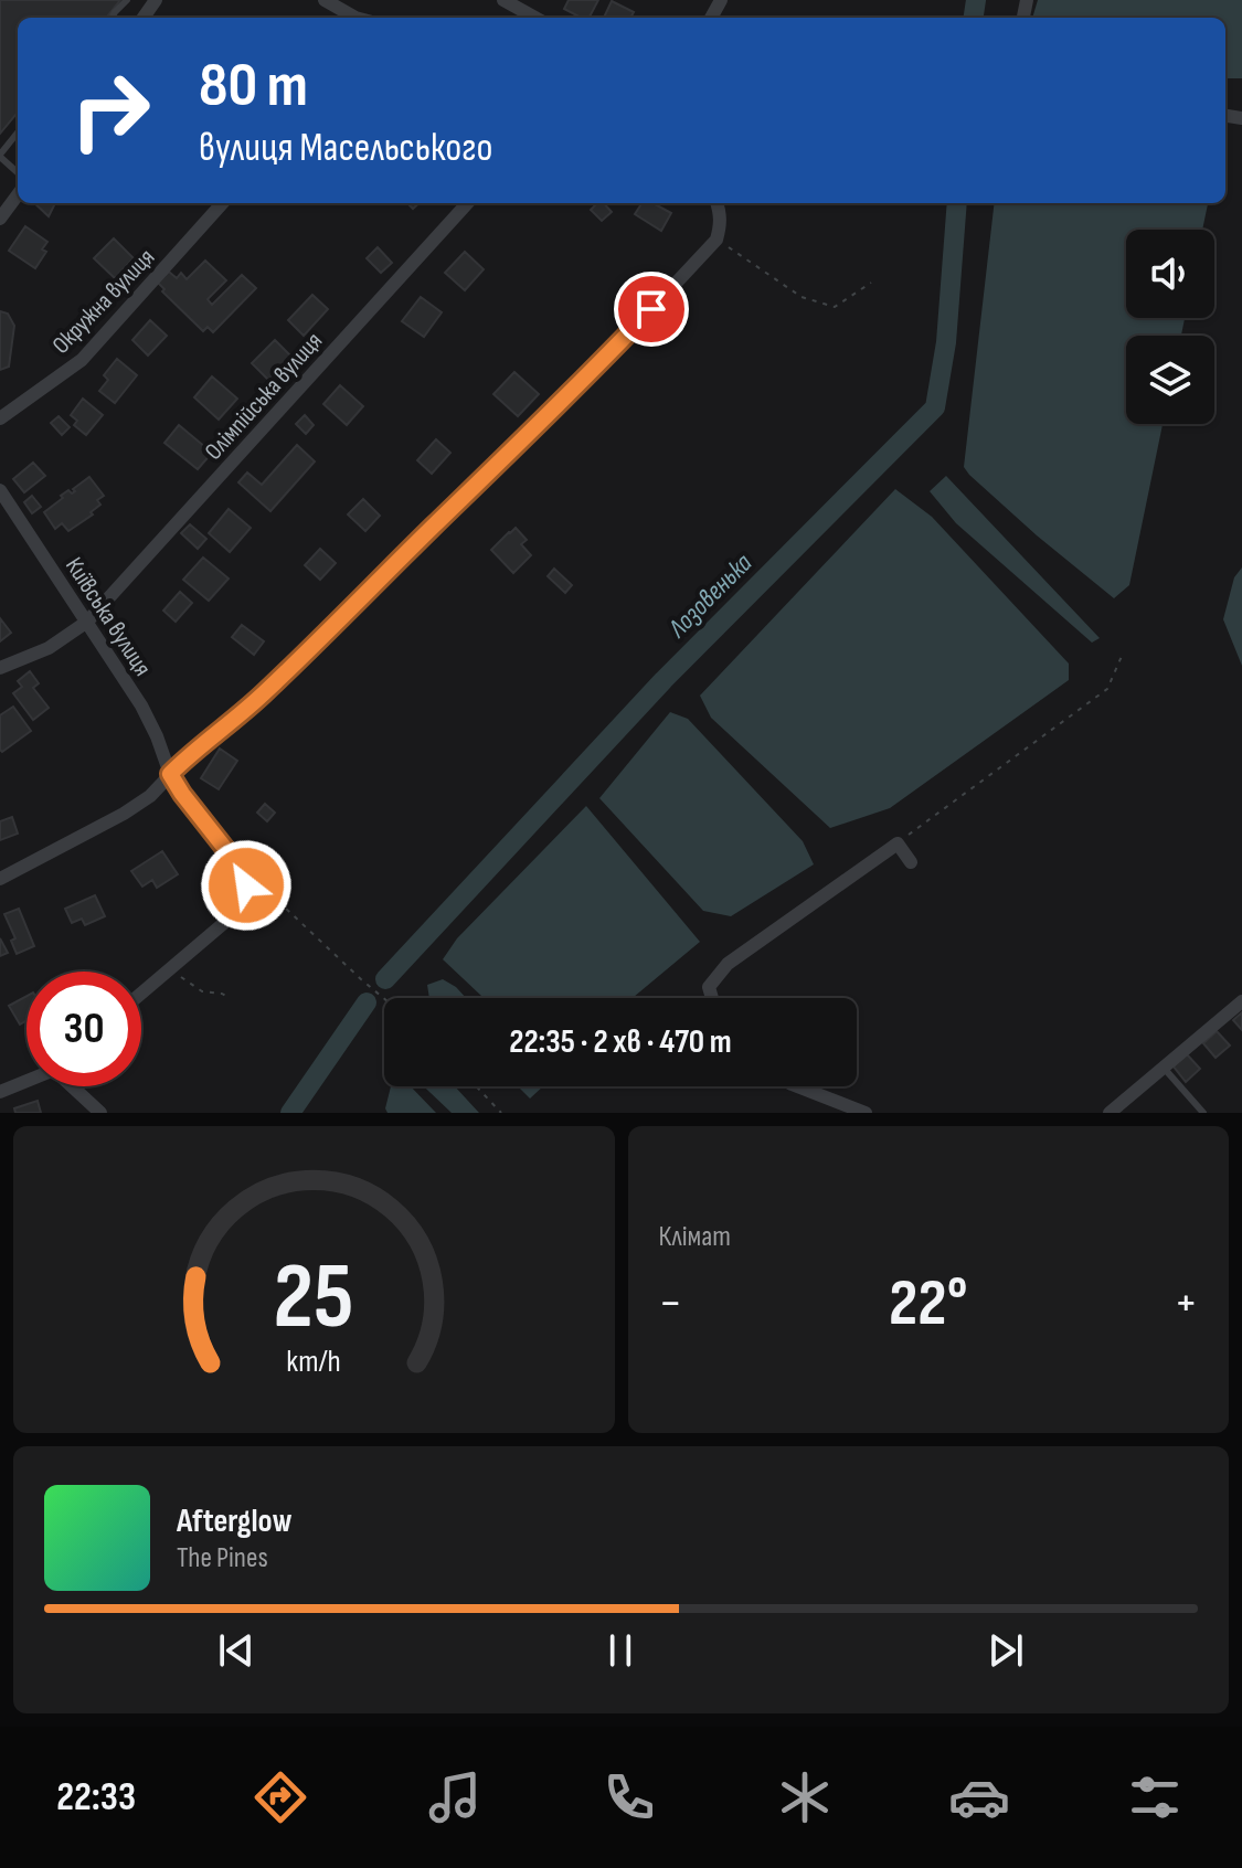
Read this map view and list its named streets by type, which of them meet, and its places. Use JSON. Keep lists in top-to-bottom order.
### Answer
{
  "streets": {
    "street": ["Окружна вулиця", "Олімпійська вулиця", "Київська вулиця"]
  },
  "crossings": [
    ["Олімпійська вулиця", "Київська вулиця"]
  ],
  "water": ["Лозовенька"],
  "page": {
    "turn": ["80 m", "вулиця Масельського"],
    "limit": "30",
    "trip": "22:35 · 2 хв · 470 m",
    "tile": "Клімат",
    "heat": ["−", "22°", "+"],
    "song": ["Afterglow", "The Pines"],
    "tabs": "22:33",
    "gauge": ["25", "km/h"]
  }
}
